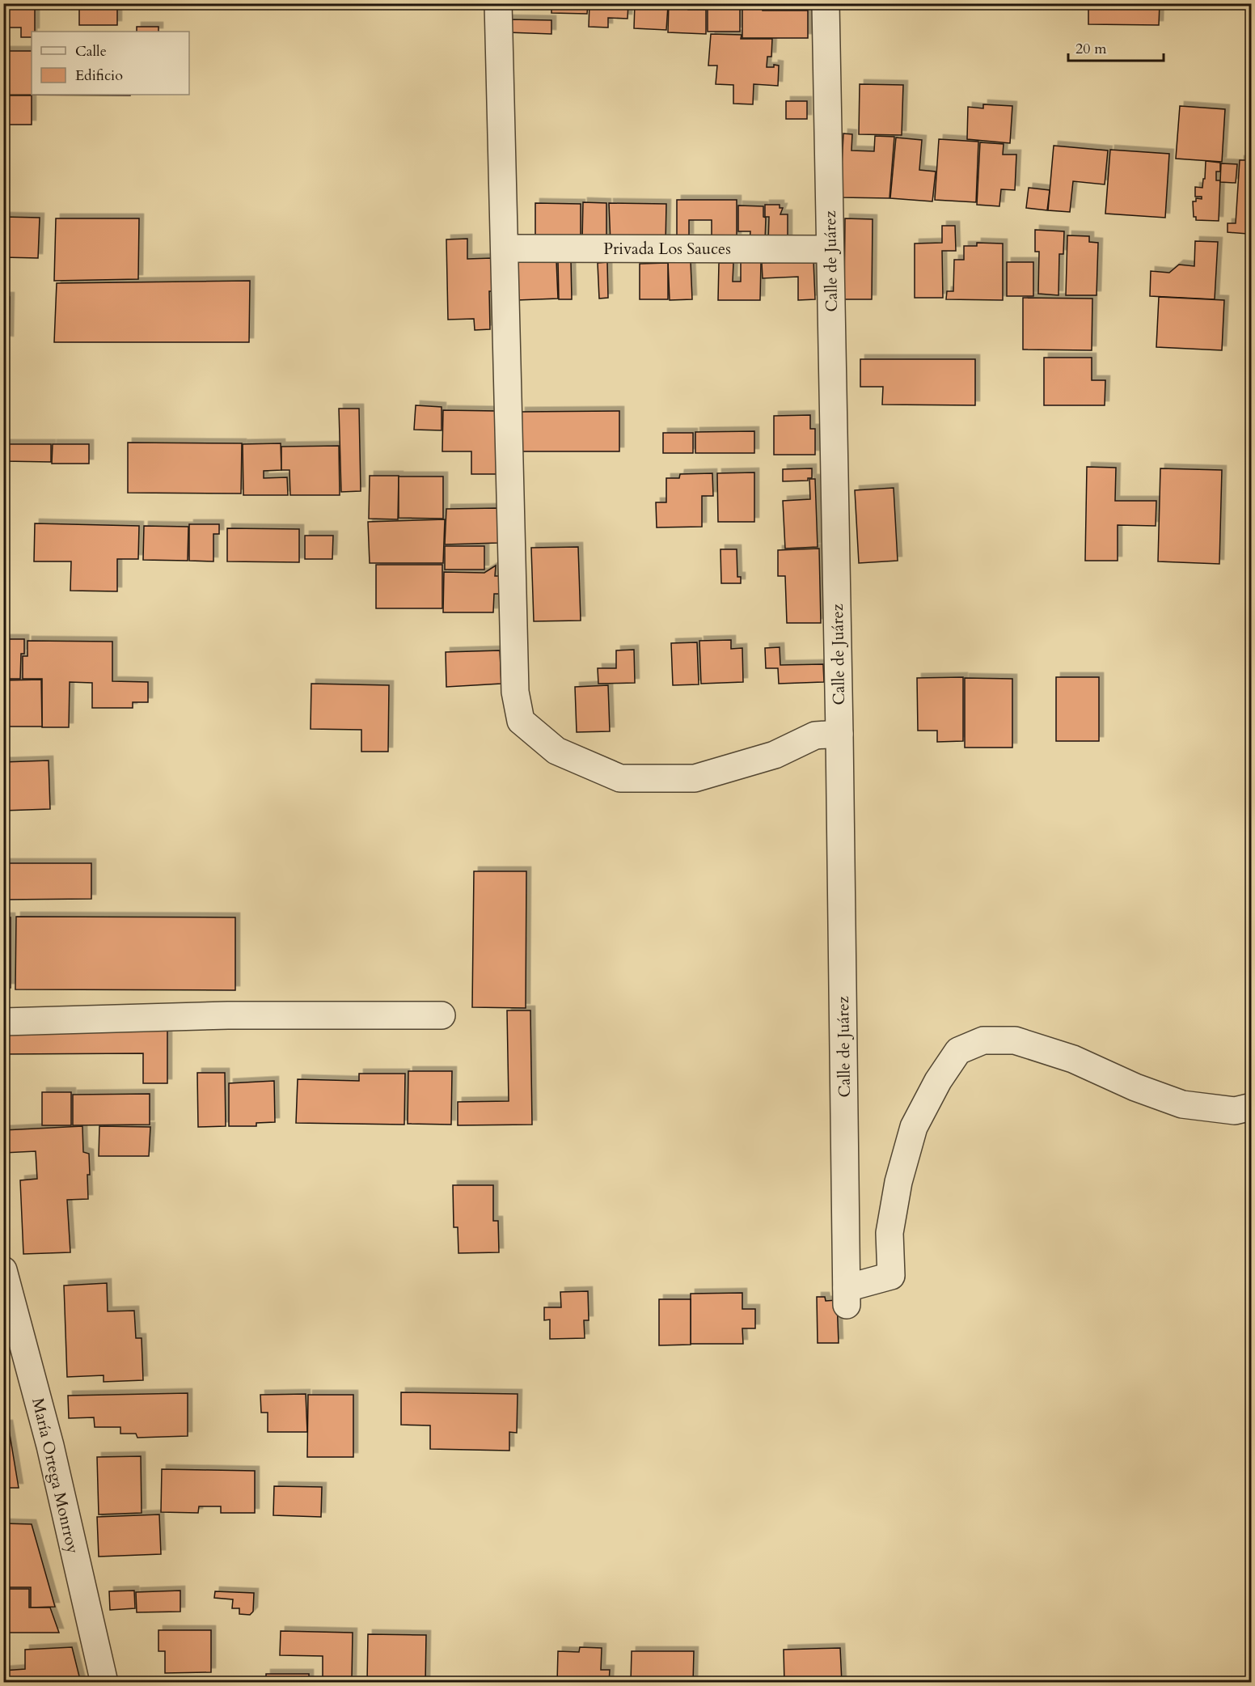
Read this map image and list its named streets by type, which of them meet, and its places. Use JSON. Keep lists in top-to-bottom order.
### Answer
{
  "streets": {
    "street": ["Privada Los Sauces", "Calle de Juárez", "María Ortega Monrroy"]
  },
  "crossings": [
    ["Privada Los Sauces", "Calle de Juárez"]
  ],
  "legend": ["Calle", "Edificio"],
  "scale_bar": "20 m"
}
